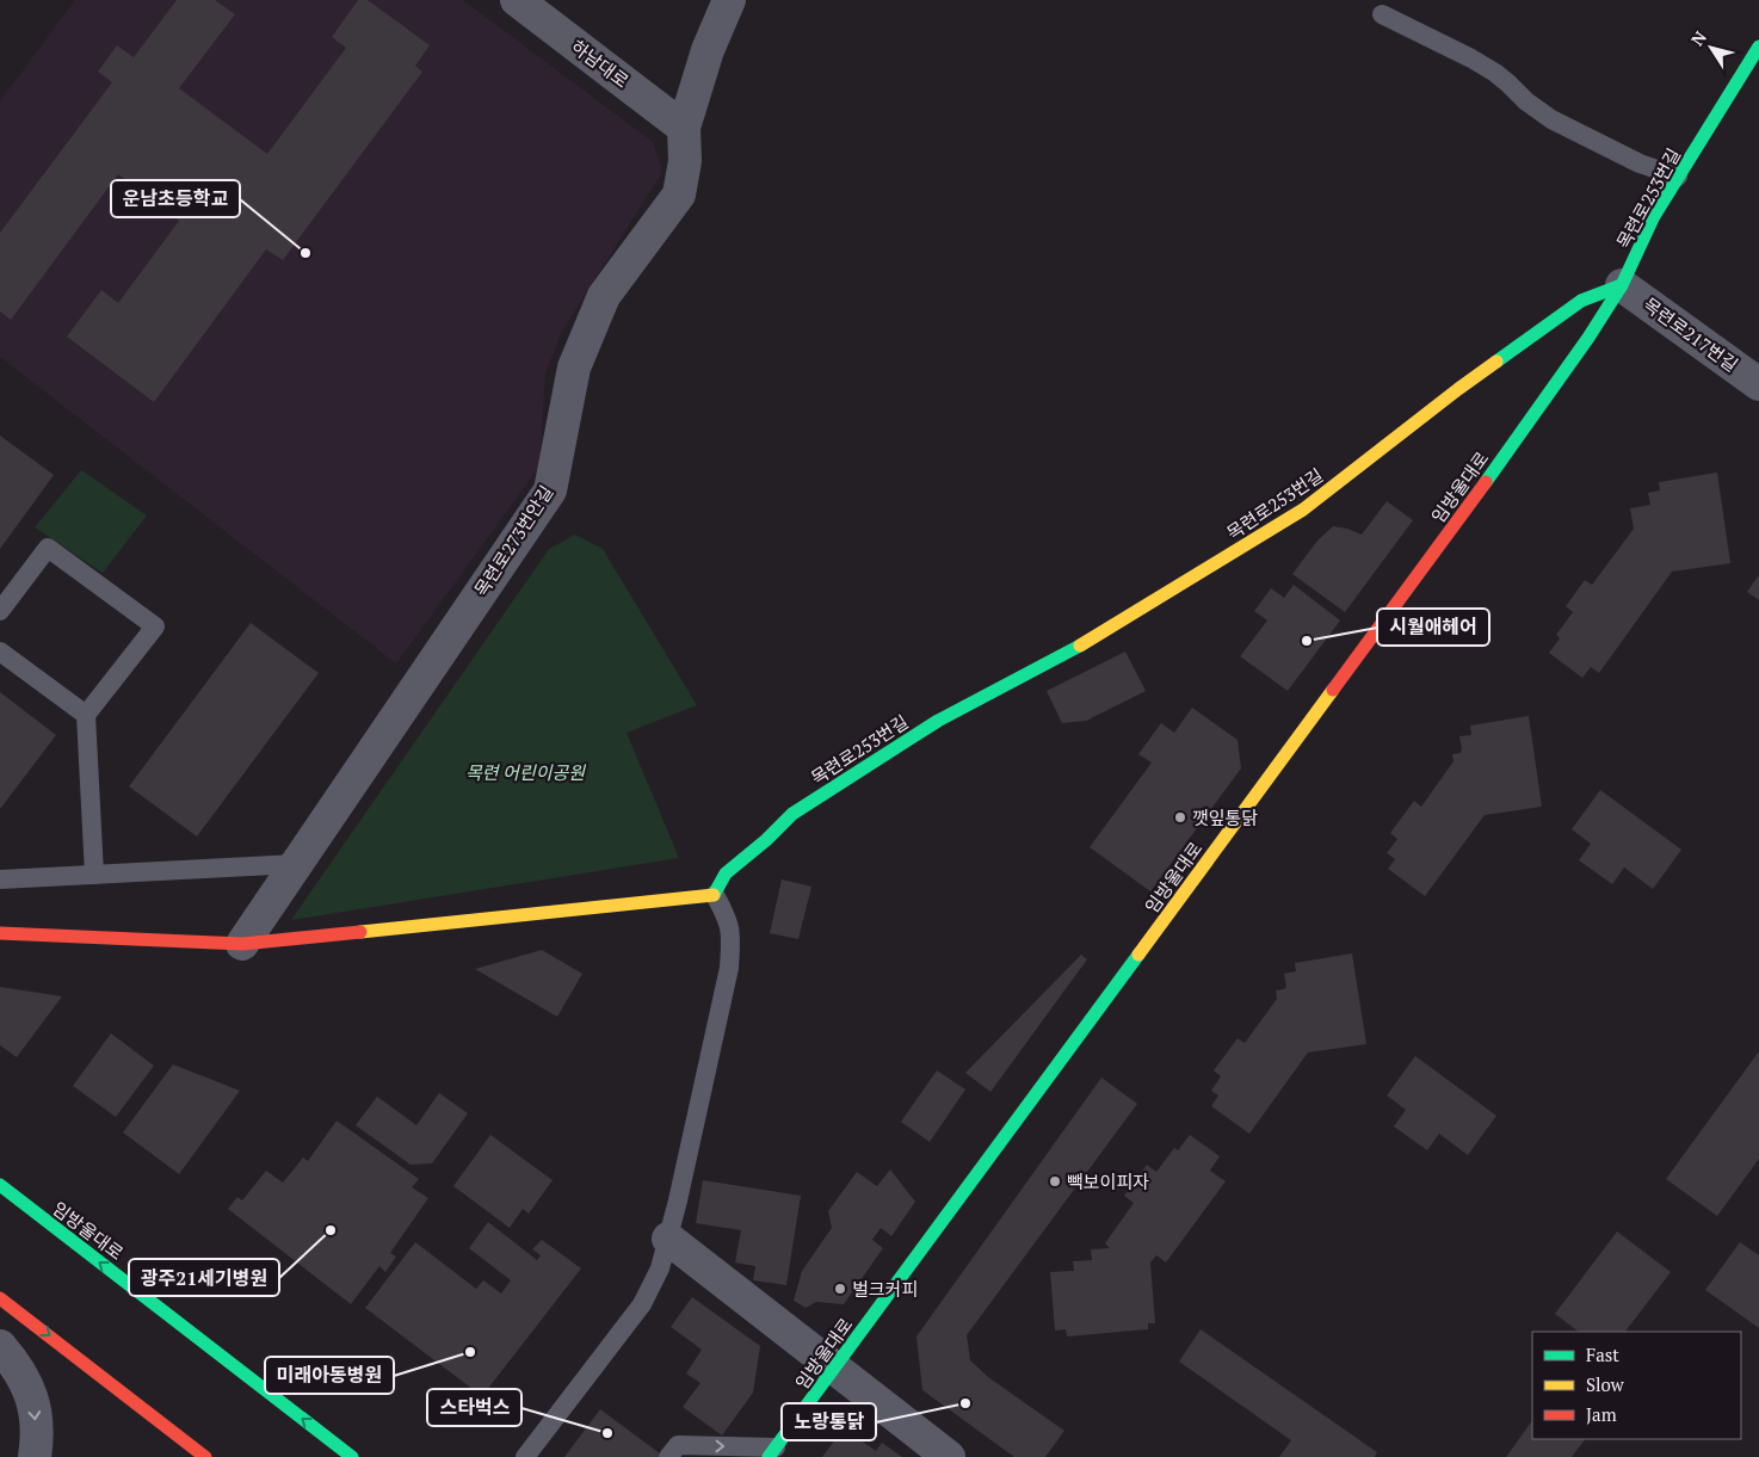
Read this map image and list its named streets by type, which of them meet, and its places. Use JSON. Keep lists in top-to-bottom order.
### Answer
{
  "streets": {
    "street": [
      "하남대로",
      "목련로253번길",
      "목련로217번길",
      "임방울대로",
      "목련로273번안길"
    ]
  },
  "crossings": [
    ["하남대로", "목련로273번안길"],
    ["목련로253번길", "목련로217번길"],
    ["목련로253번길", "임방울대로"],
    ["목련로217번길", "임방울대로"]
  ],
  "parks": ["목련 어린이공원"],
  "places": [
    "운남초등학교",
    "시월애헤어",
    "깻잎통닭",
    "빽보이피자",
    "광주21세기병원",
    "벌크커피",
    "미래아동병원",
    "노랑통닭",
    "스타벅스"
  ],
  "legend": ["Fast", "Slow", "Jam"],
  "north": "top left"
}
